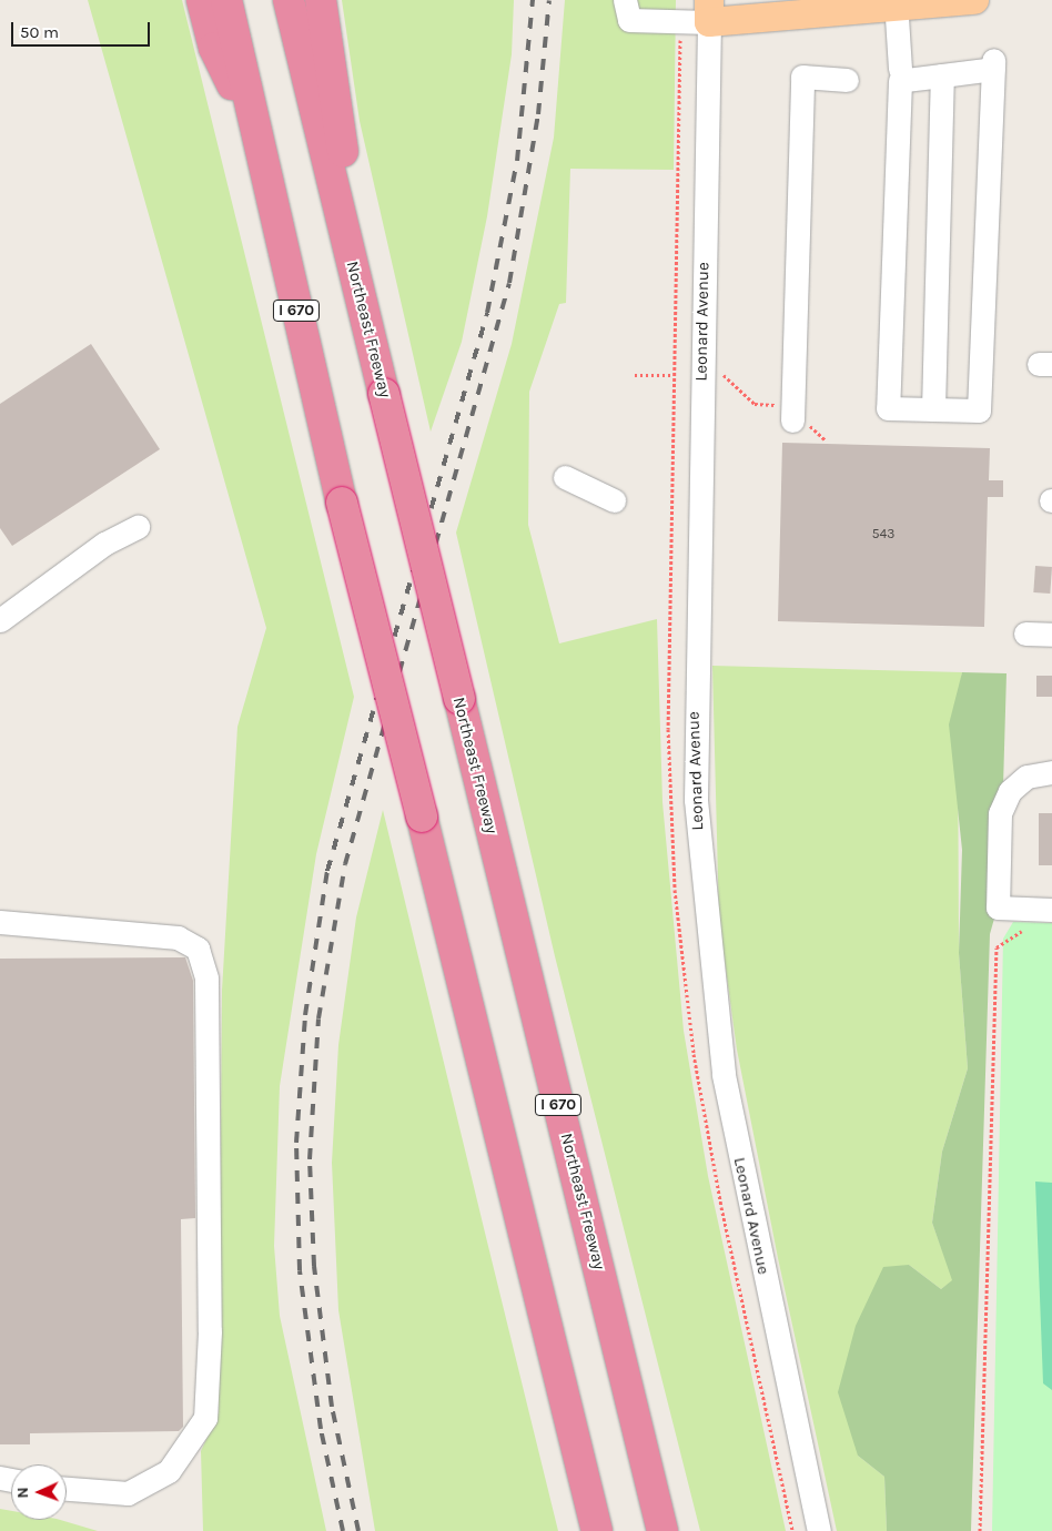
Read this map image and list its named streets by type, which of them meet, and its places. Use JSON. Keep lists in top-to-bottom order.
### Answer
{
  "streets": {
    "highway": ["I 670", "Northeast Freeway"],
    "street": ["Leonard Avenue"]
  },
  "house_numbers": ["543"],
  "scale_bar": "50 m",
  "north": "left"
}
